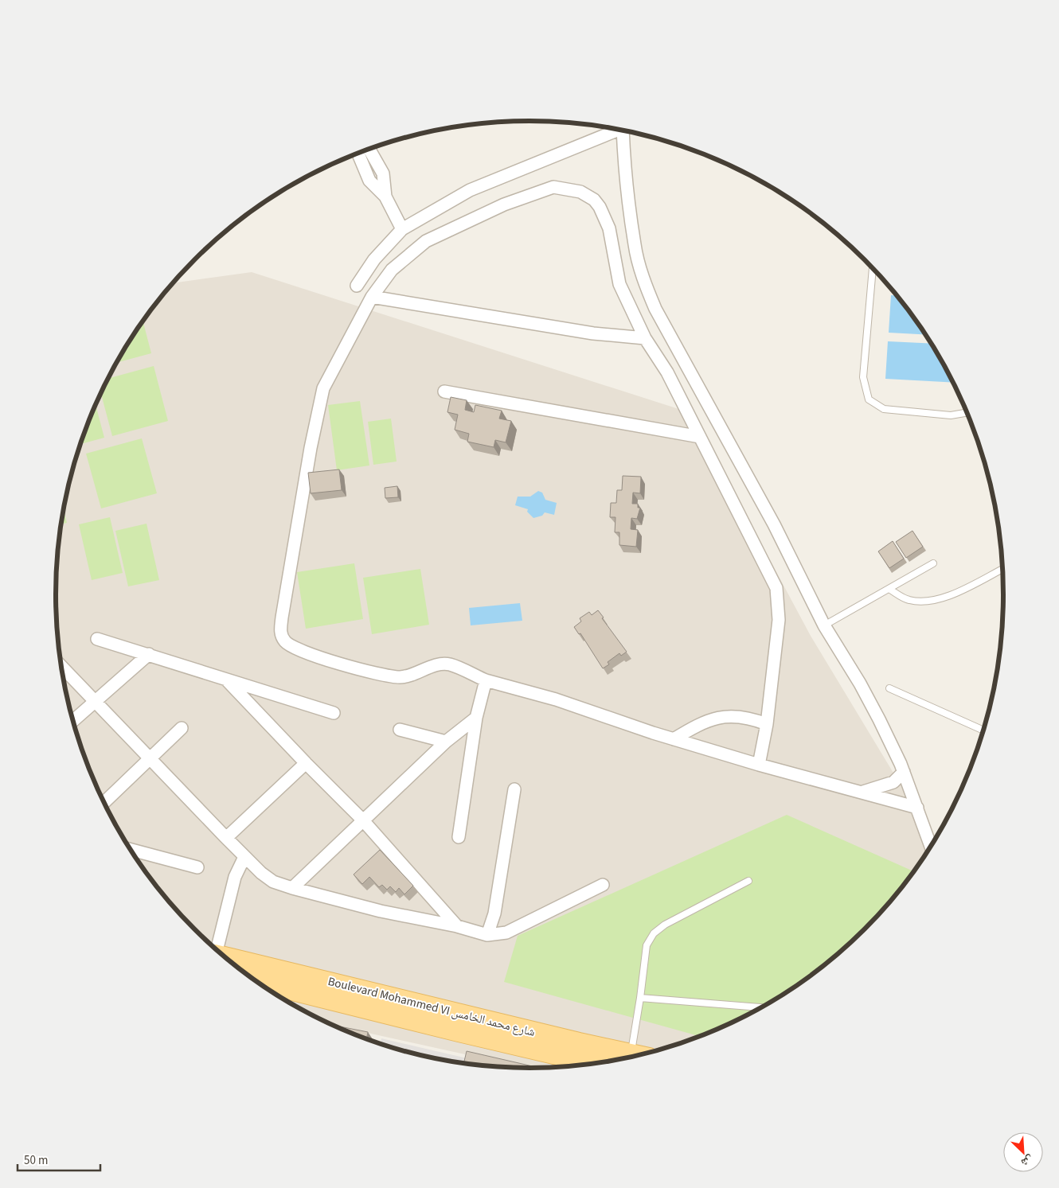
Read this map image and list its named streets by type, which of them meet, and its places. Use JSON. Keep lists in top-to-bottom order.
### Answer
{
  "streets": {
    "main road": ["Boulevard Mohammed VI شارع محمد الخامس"]
  },
  "scale_bar": "50 m",
  "north": "bottom right"
}
